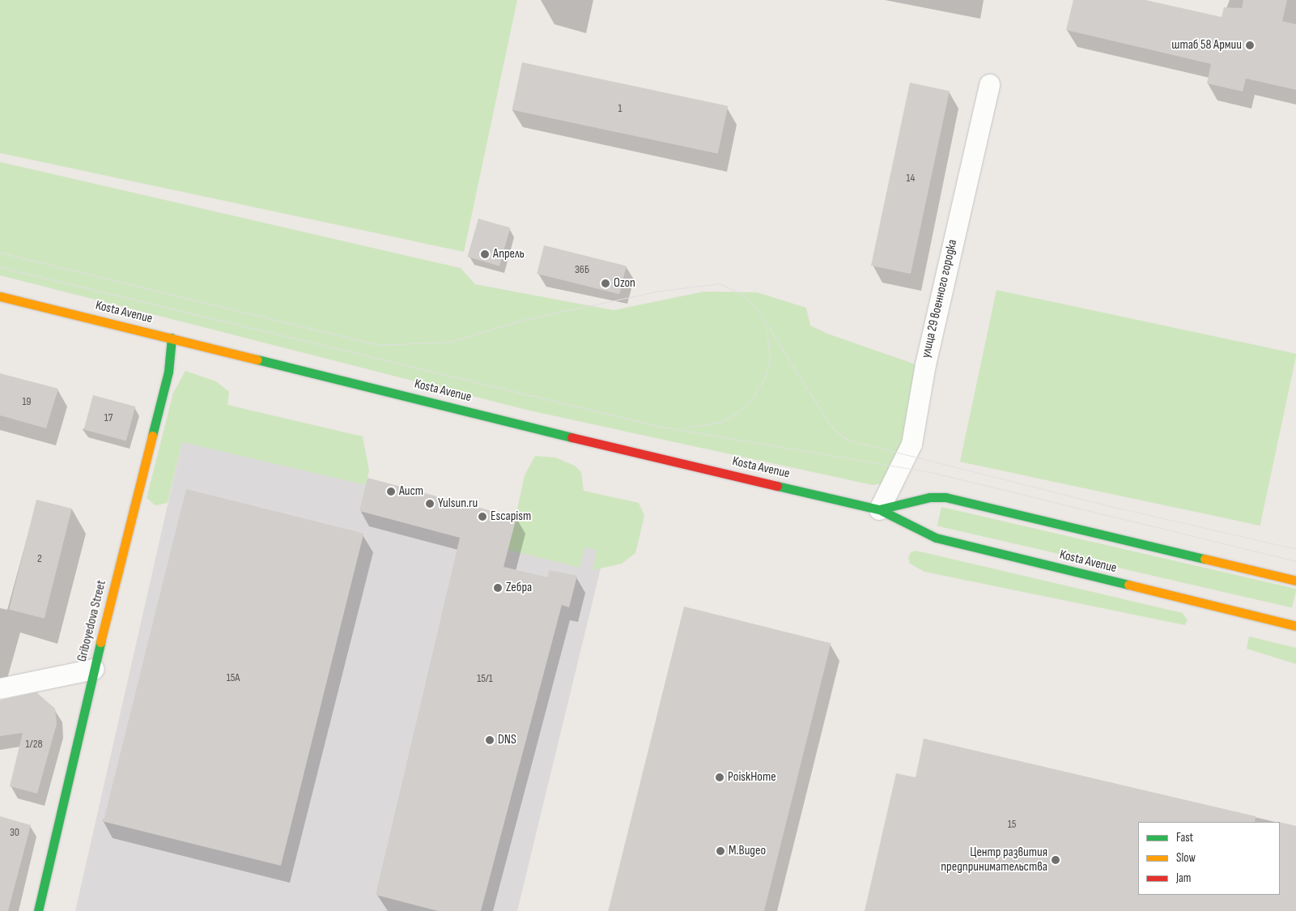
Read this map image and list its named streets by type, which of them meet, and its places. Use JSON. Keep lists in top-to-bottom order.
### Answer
{
  "streets": {
    "main road": ["Kosta Avenue", "Griboyedova Street"],
    "street": ["улица 29 военного городка"]
  },
  "crossings": [
    ["улица 29 военного городка", "Kosta Avenue"],
    ["Kosta Avenue", "Griboyedova Street"]
  ],
  "places": [
    "штаб 58 Армии",
    "Апрель",
    "Ozon",
    "Аист",
    "Yulsun.ru",
    "Escapism",
    "Zeбра",
    "DNS",
    "PoiskHome",
    "M.Видео",
    "Центр развития предпринимательства"
  ],
  "house_numbers": [
    "1",
    "14",
    "36Б",
    "19",
    "17",
    "2",
    "15А",
    "15/1",
    "1/28",
    "15",
    "30"
  ],
  "legend": ["Fast", "Slow", "Jam"]
}
